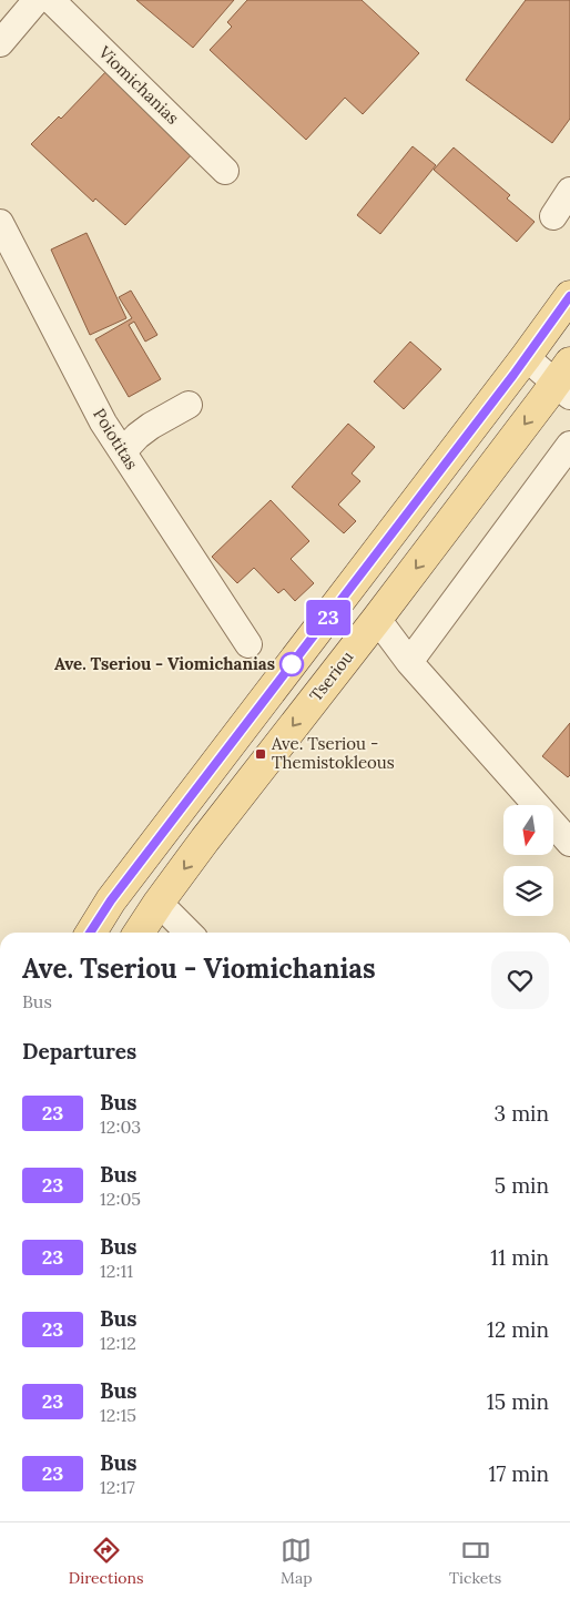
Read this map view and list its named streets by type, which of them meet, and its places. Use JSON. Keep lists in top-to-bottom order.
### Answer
{
  "streets": {
    "main road": ["Tseriou"],
    "street": ["Viomichanias", "Poiotitas"]
  },
  "places": {
    "other": ["Ave. Tseriou - Viomichanias"],
    "transit": ["Ave. Tseriou - Themistokleous"]
  },
  "lines": ["bus line 23"],
  "north": "bottom",
  "page": {
    "on_map": "23",
    "heading": [
      ["Ave. Tseriou - Viomichanias", "Bus"],
      "Departures"
    ],
    "list": [
      {
        "mark": "23",
        "name": "Bus",
        "note": "12:03",
        "value": "3 min"
      },
      {
        "mark": "23",
        "name": "Bus",
        "note": "12:05",
        "value": "5 min"
      },
      {
        "mark": "23",
        "name": "Bus",
        "note": "12:11",
        "value": "11 min"
      },
      {
        "mark": "23",
        "name": "Bus",
        "note": "12:12",
        "value": "12 min"
      },
      {
        "mark": "23",
        "name": "Bus",
        "note": "12:15",
        "value": "15 min"
      },
      {
        "mark": "23",
        "name": "Bus",
        "note": "12:17",
        "value": "17 min"
      }
    ],
    "tabs": ["Directions", "Map", "Tickets"]
  }
}
